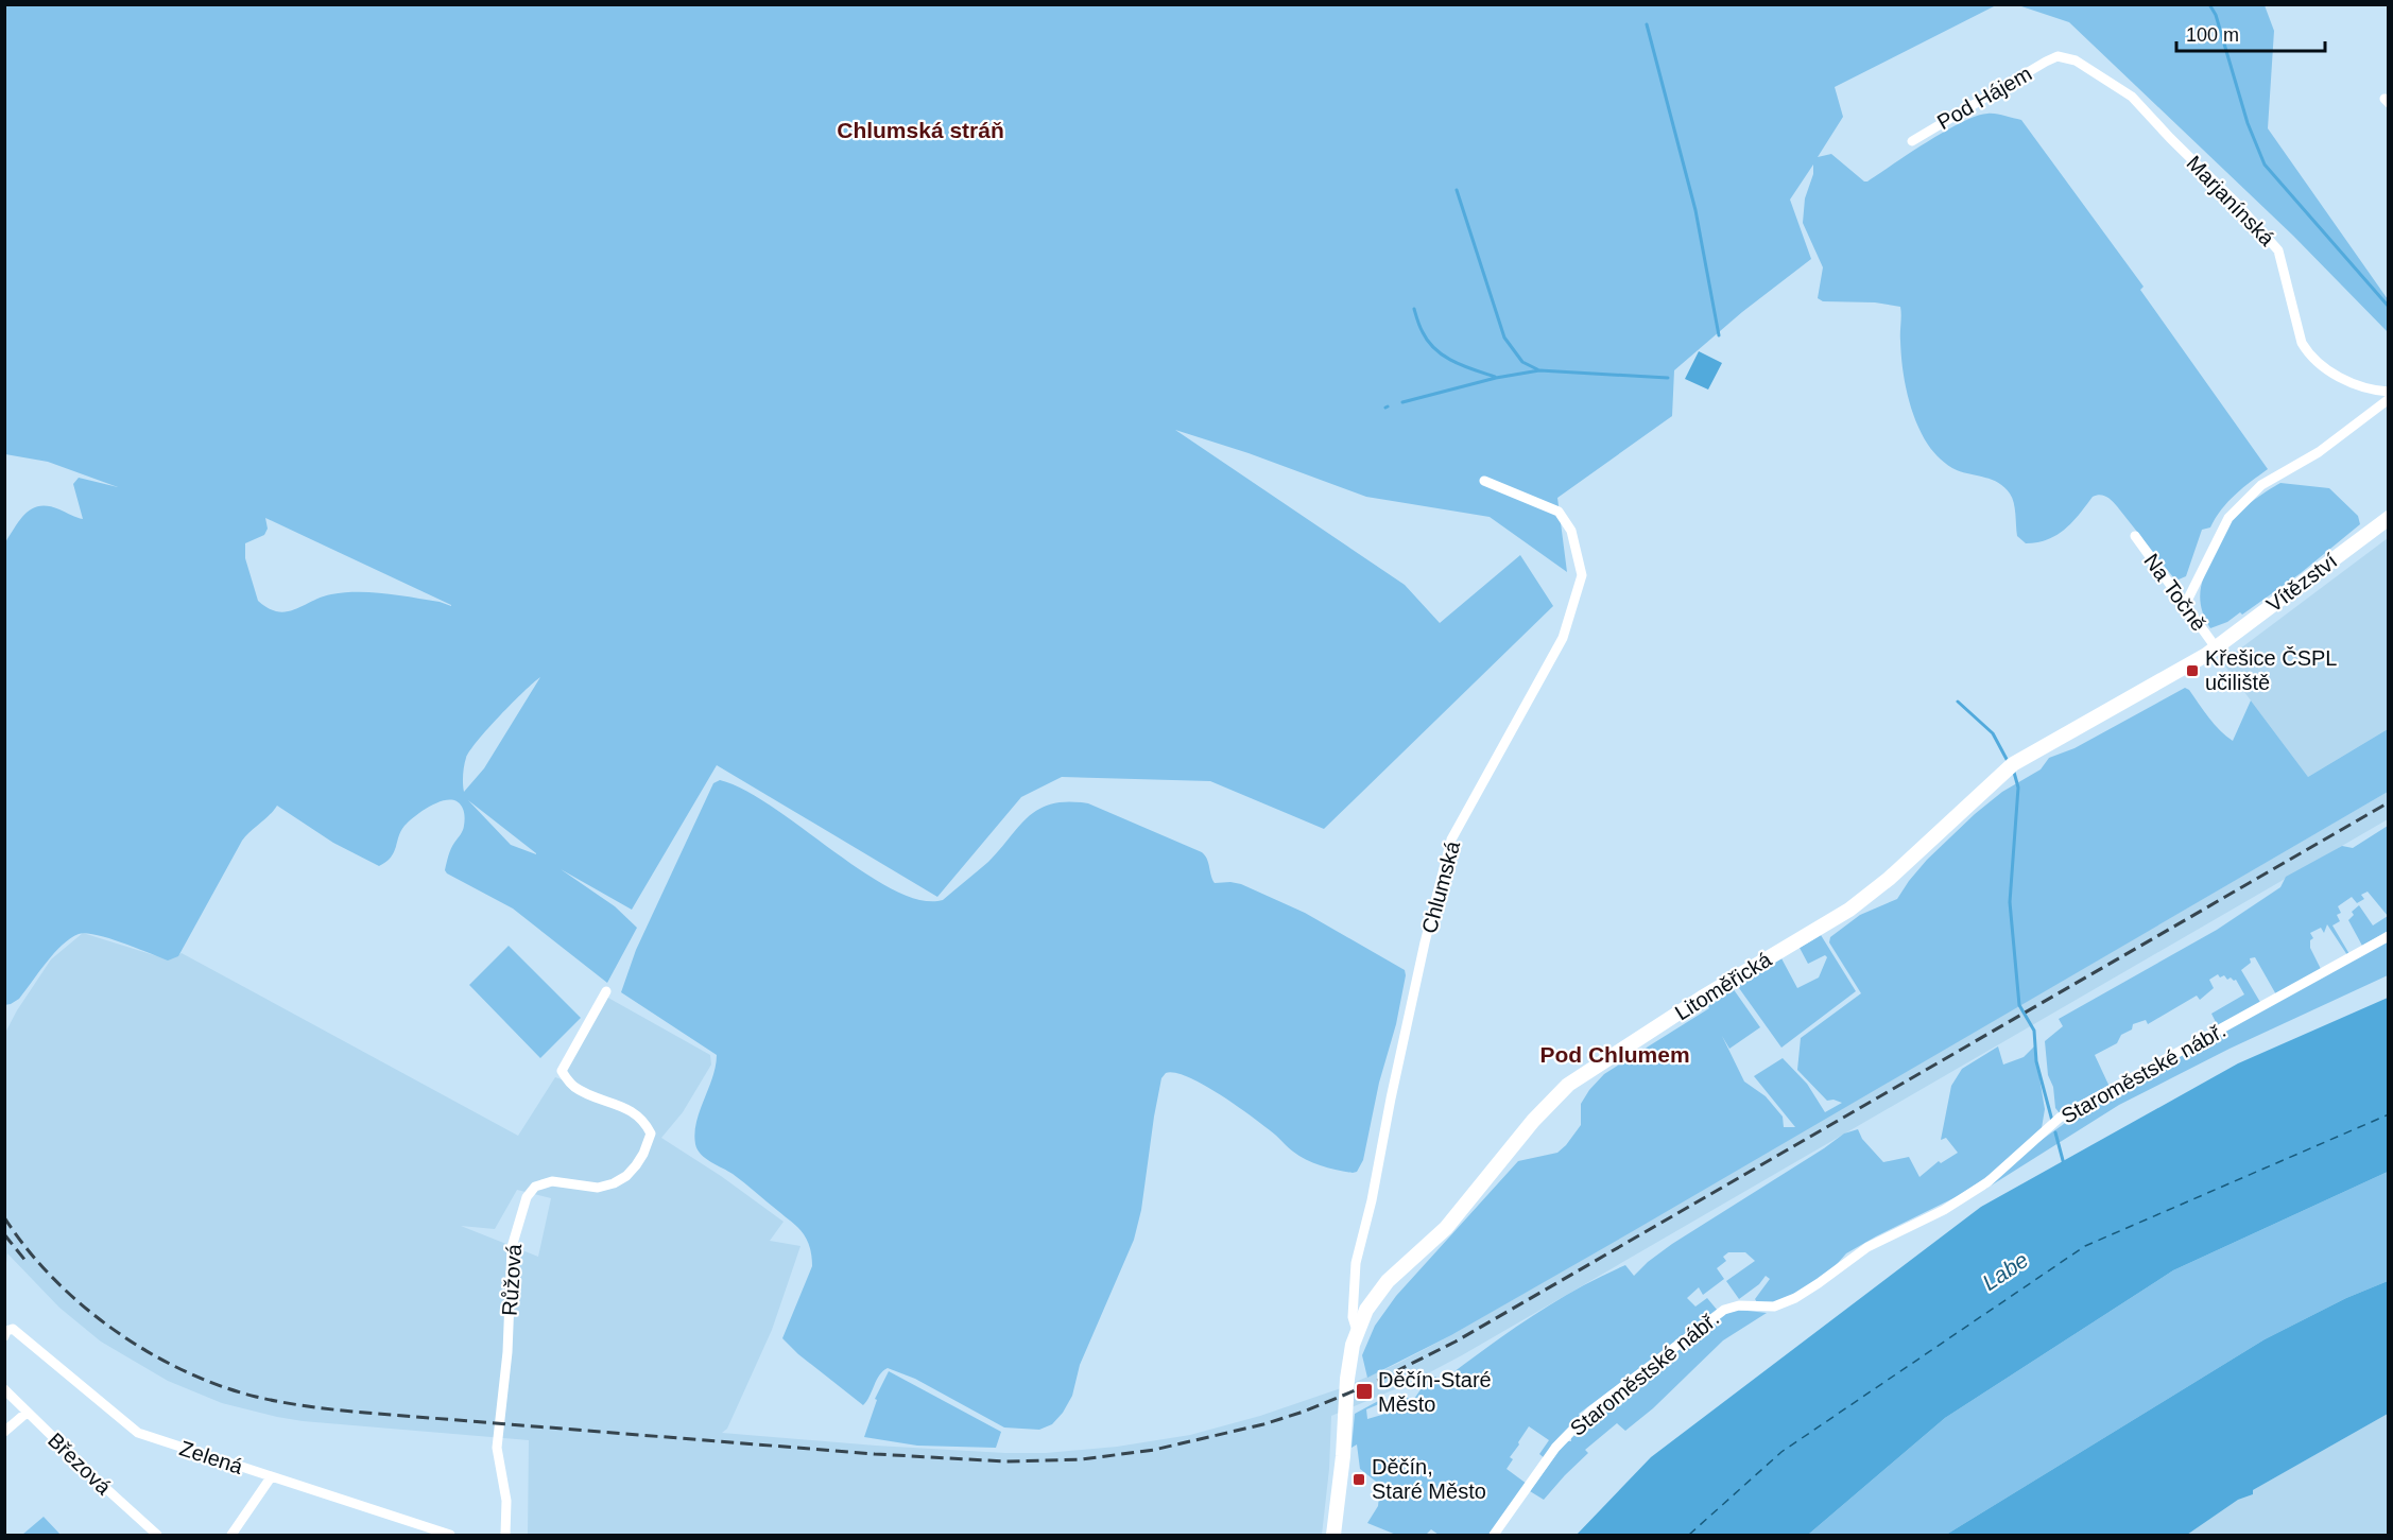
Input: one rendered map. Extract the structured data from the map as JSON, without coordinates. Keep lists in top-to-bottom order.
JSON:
{
  "streets": {
    "main road": ["Vítězství", "Litoměřická"],
    "street": [
      "Pod Hájem",
      "Marjanínská",
      "Na Točně",
      "Chlumská",
      "Staroměstské nábř.",
      "Růžová",
      "Zelená",
      "Březová"
    ]
  },
  "crossings": [
    ["Pod Hájem", "Marjanínská"],
    ["Vítězství", "Na Točně"],
    ["Vítězství", "Litoměřická"],
    ["Na Točně", "Litoměřická"],
    ["Chlumská", "Litoměřická"]
  ],
  "districts": ["Chlumská stráň", "Pod Chlumem"],
  "water": ["Labe"],
  "places": {
    "transit": ["Křešice ČSPL učiliště", "Děčín-Staré Město", "Děčín, Staré Město"]
  },
  "scale_bar": "100 m"
}
